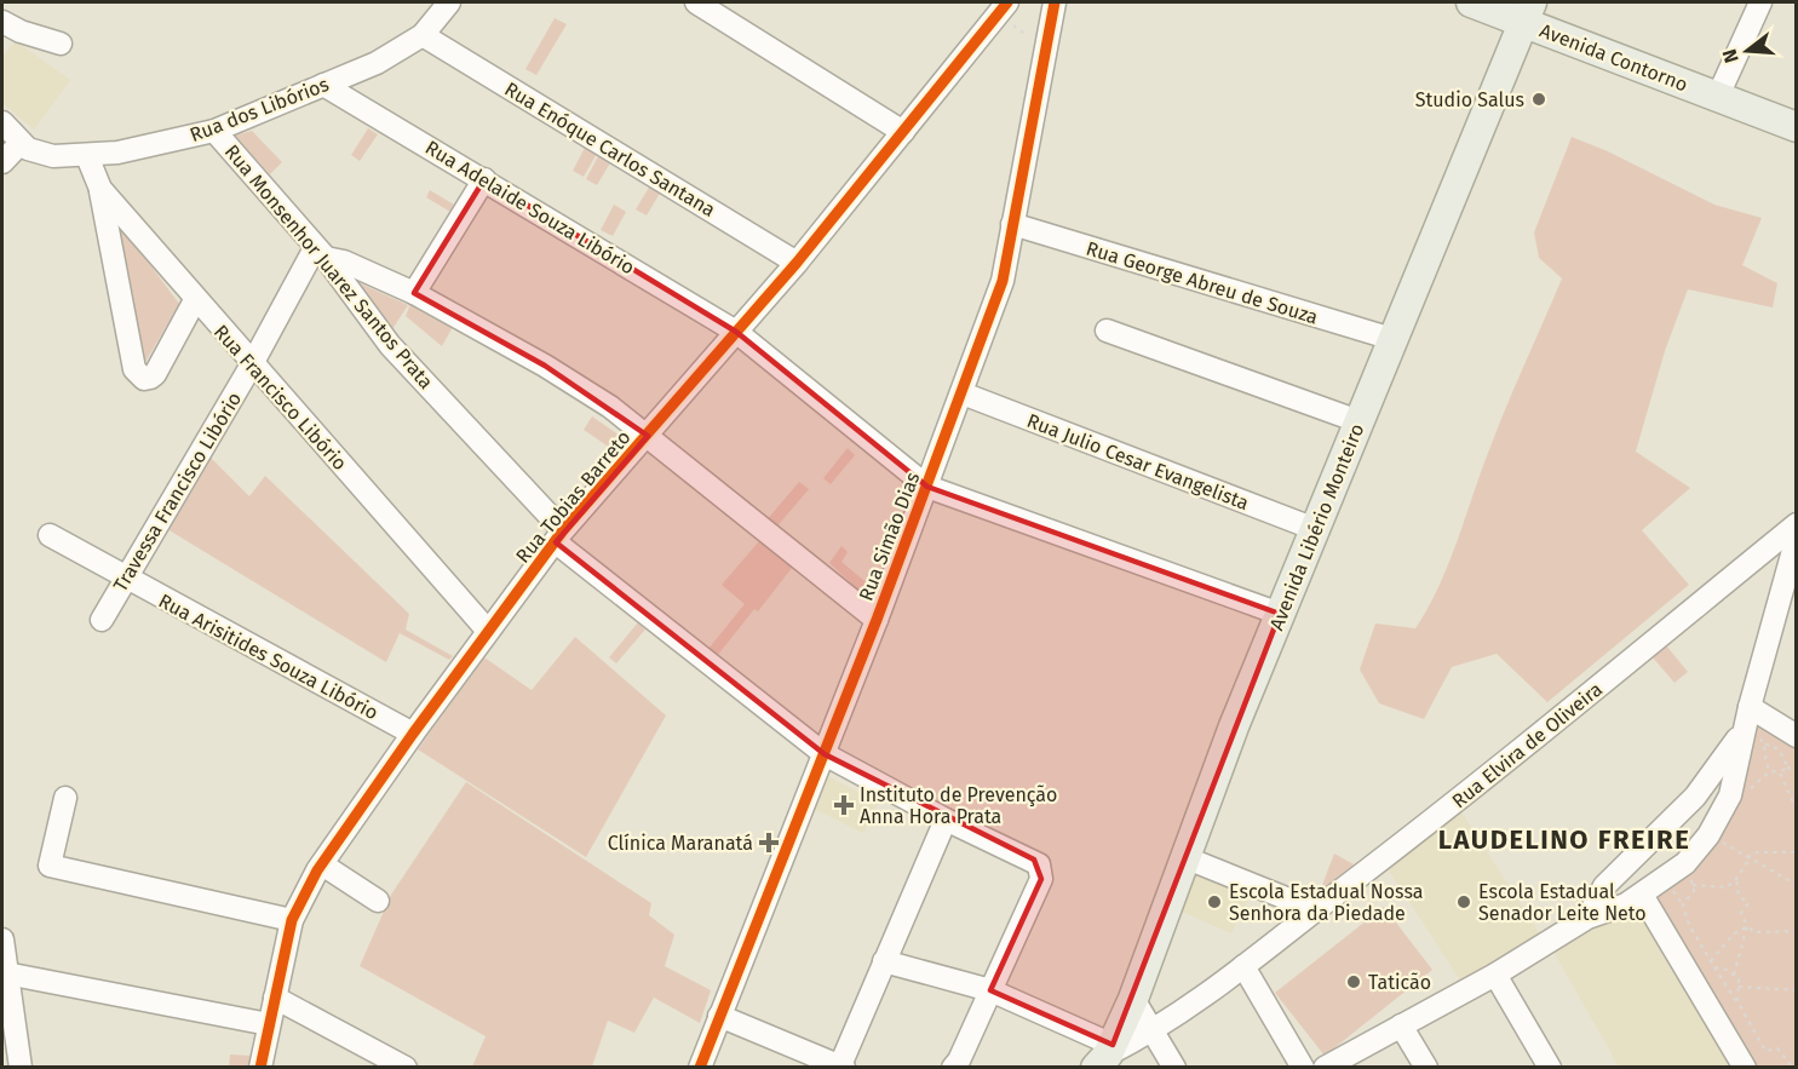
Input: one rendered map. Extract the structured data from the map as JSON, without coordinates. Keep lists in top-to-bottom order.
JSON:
{
  "streets": {
    "main road": ["Avenida Contorno", "Avenida Libério Monteiro"],
    "street": [
      "Rua dos Libórios",
      "Rua Enóque Carlos Santana",
      "Rua Adelaide Souza Libório",
      "Rua Monsenhor Juarez Santos Prata",
      "Rua George Abreu de Souza",
      "Rua Francisco Libório",
      "Rua Julio Cesar Evangelista",
      "Travessa Francisco Libório",
      "Rua Tobias Barreto",
      "Rua Simão Dias",
      "Rua Arisitides Souza Libório",
      "Rua Elvira de Oliveira"
    ]
  },
  "crossings": [
    ["Avenida Contorno", "Avenida Libério Monteiro"],
    ["Rua dos Libórios", "Rua Enóque Carlos Santana"],
    ["Rua dos Libórios", "Rua Adelaide Souza Libório"],
    ["Rua dos Libórios", "Rua Monsenhor Juarez Santos Prata"],
    ["Rua dos Libórios", "Rua Francisco Libório"],
    ["Rua Enóque Carlos Santana", "Rua Tobias Barreto"],
    ["Rua Adelaide Souza Libório", "Rua Tobias Barreto"],
    ["Rua Adelaide Souza Libório", "Avenida Libério Monteiro"],
    ["Rua Adelaide Souza Libório", "Rua Simão Dias"],
    ["Rua Monsenhor Juarez Santos Prata", "Travessa Francisco Libório"],
    ["Rua Monsenhor Juarez Santos Prata", "Rua Tobias Barreto"],
    ["Rua Monsenhor Juarez Santos Prata", "Rua Simão Dias"],
    ["Rua George Abreu de Souza", "Avenida Libério Monteiro"],
    ["Rua George Abreu de Souza", "Rua Simão Dias"],
    ["Rua Francisco Libório", "Travessa Francisco Libório"],
    ["Rua Francisco Libório", "Rua Tobias Barreto"],
    ["Rua Julio Cesar Evangelista", "Avenida Libério Monteiro"],
    ["Rua Julio Cesar Evangelista", "Rua Simão Dias"],
    ["Travessa Francisco Libório", "Rua Arisitides Souza Libório"],
    ["Rua Tobias Barreto", "Rua Arisitides Souza Libório"],
    ["Avenida Libério Monteiro", "Rua Elvira de Oliveira"]
  ],
  "districts": ["LAUDELINO FREIRE"],
  "places": {
    "other": [
      "Studio Salus",
      "Escola Estadual Nossa Senhora da Piedade",
      "Escola Estadual Senador Leite Neto",
      "Taticão"
    ],
    "health": ["Instituto de Prevenção Anna Hora Prata", "Clínica Maranatá"]
  },
  "north": "left"
}
